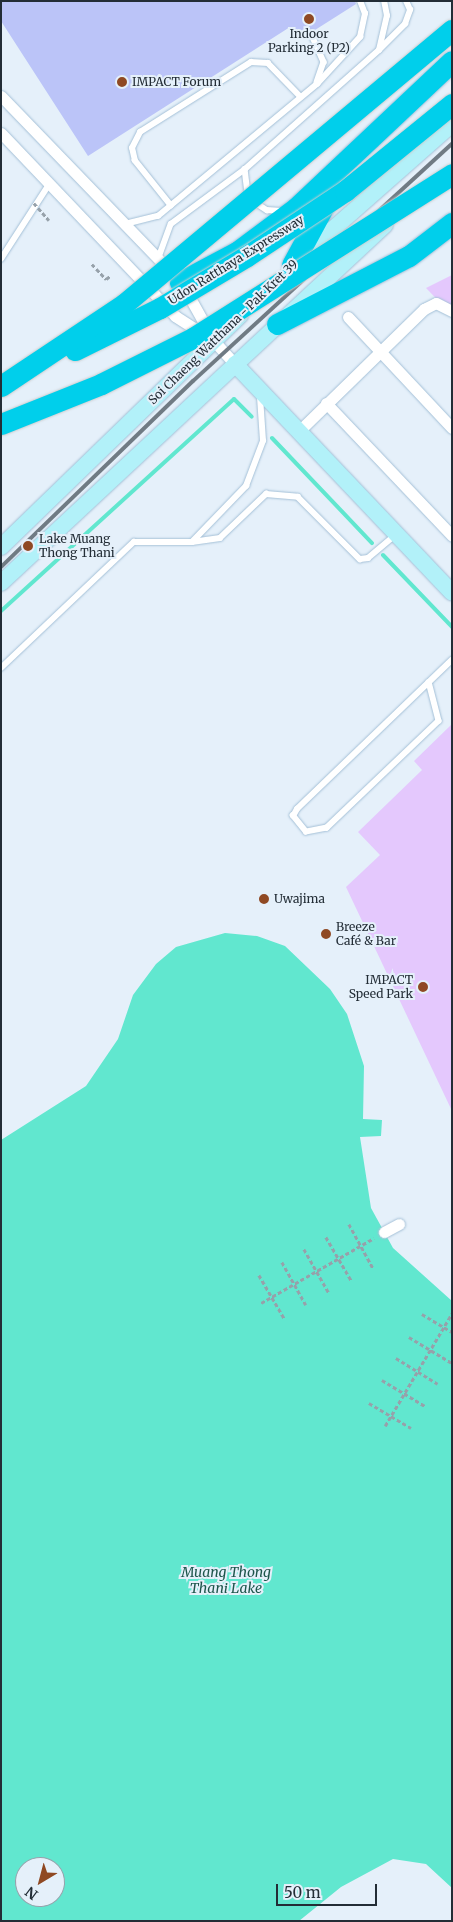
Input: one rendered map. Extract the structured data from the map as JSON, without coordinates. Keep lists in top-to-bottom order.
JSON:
{
  "streets": {
    "highway": ["Udon Ratthaya Expressway"],
    "main road": ["Soi Chaeng Watthana - Pak Kret 39"]
  },
  "water": ["Muang Thong Thani Lake"],
  "places": [
    "Indoor Parking 2 (P2)",
    "IMPACT Forum",
    "Lake Muang Thong Thani",
    "Uwajima",
    "Breeze Café & Bar",
    "IMPACT Speed Park"
  ],
  "scale_bar": "50 m",
  "north": "bottom left"
}
